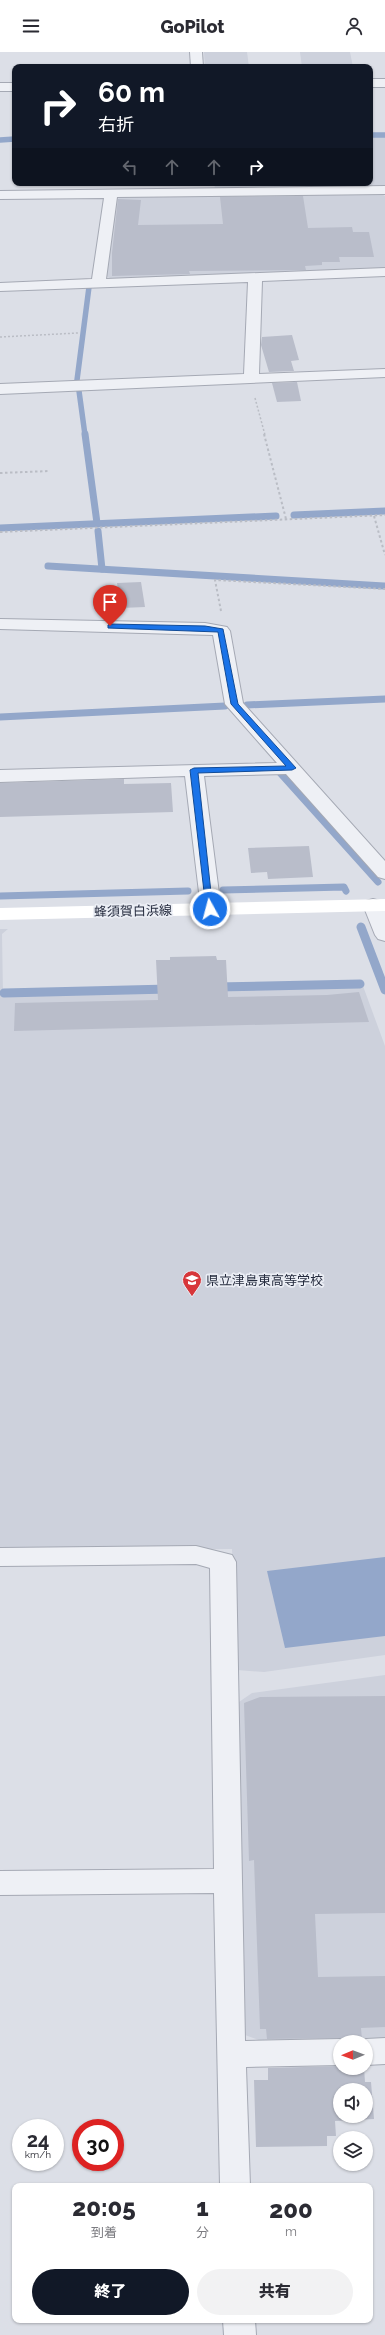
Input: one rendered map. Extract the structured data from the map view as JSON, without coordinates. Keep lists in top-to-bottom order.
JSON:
{
  "streets": {
    "main road": ["蜂須賀白浜線"]
  },
  "places": {
    "school or university": ["県立津島東高等学校"]
  },
  "north": "left",
  "page": {
    "header": "GoPilot",
    "turn": ["60 m", "右折"],
    "speed": "24 km/h",
    "limit": "30",
    "eta": [
      "20:05",
      "到着",
      "1",
      "分",
      "200",
      "m"
    ],
    "buttons": ["終了", "共有"]
  }
}
